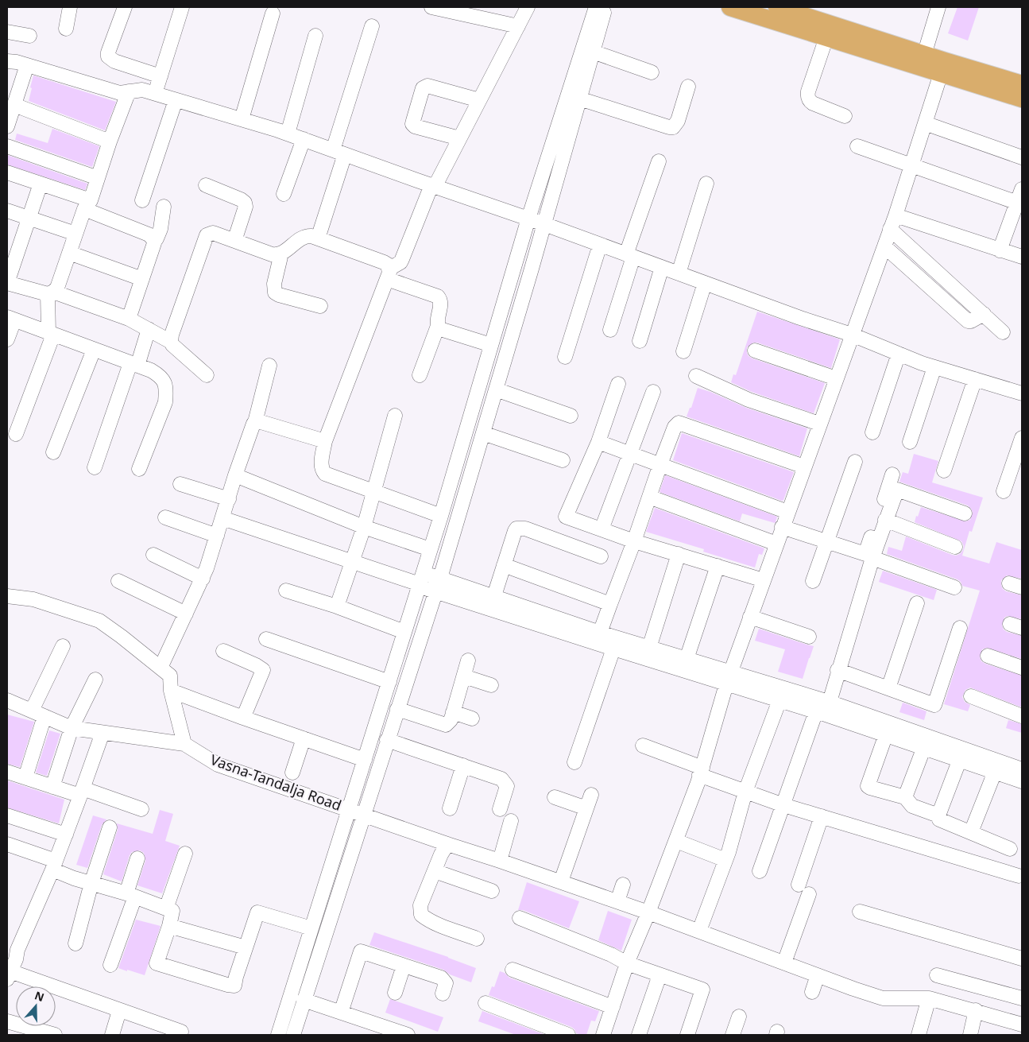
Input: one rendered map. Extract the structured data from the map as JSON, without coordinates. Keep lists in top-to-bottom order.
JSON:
{
  "streets": {
    "street": ["Vasna-Tandalja Road"]
  },
  "north": "top"
}
